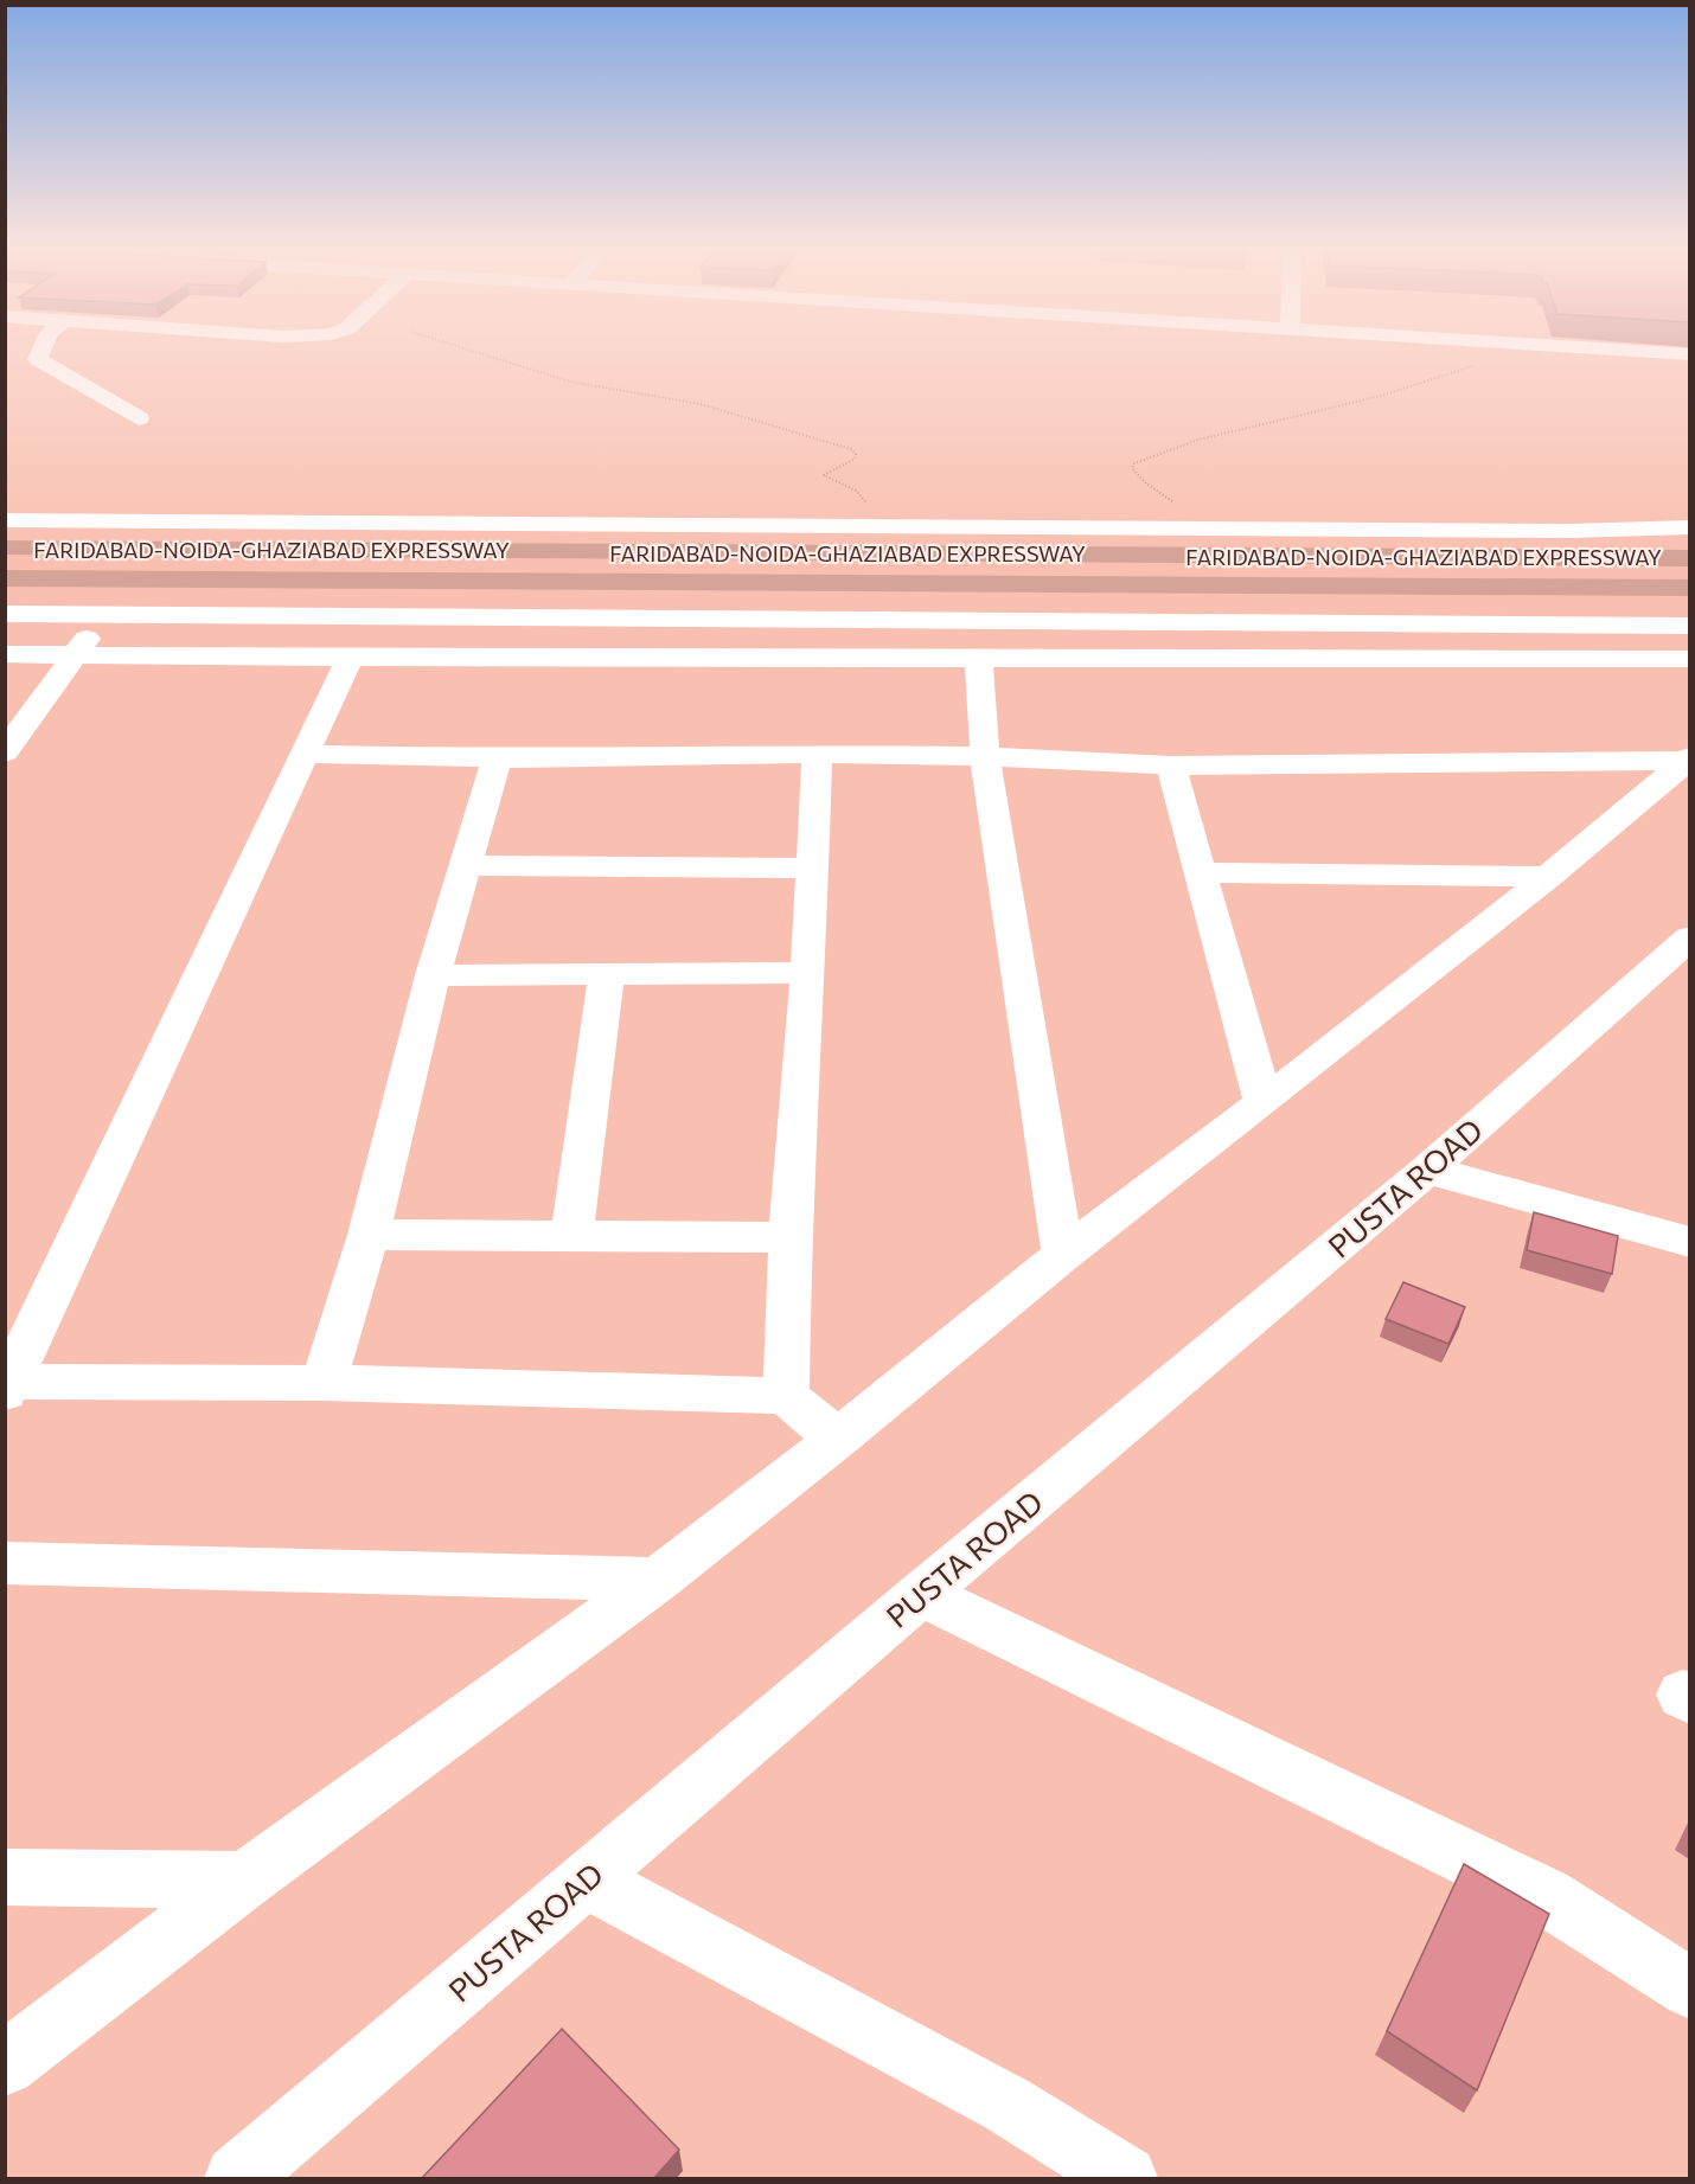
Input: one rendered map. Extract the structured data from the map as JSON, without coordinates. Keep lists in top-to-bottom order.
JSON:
{
  "streets": {
    "main road": ["FARIDABAD-NOIDA-GHAZIABAD EXPRESSWAY"],
    "street": ["PUSTA ROAD"]
  }
}
